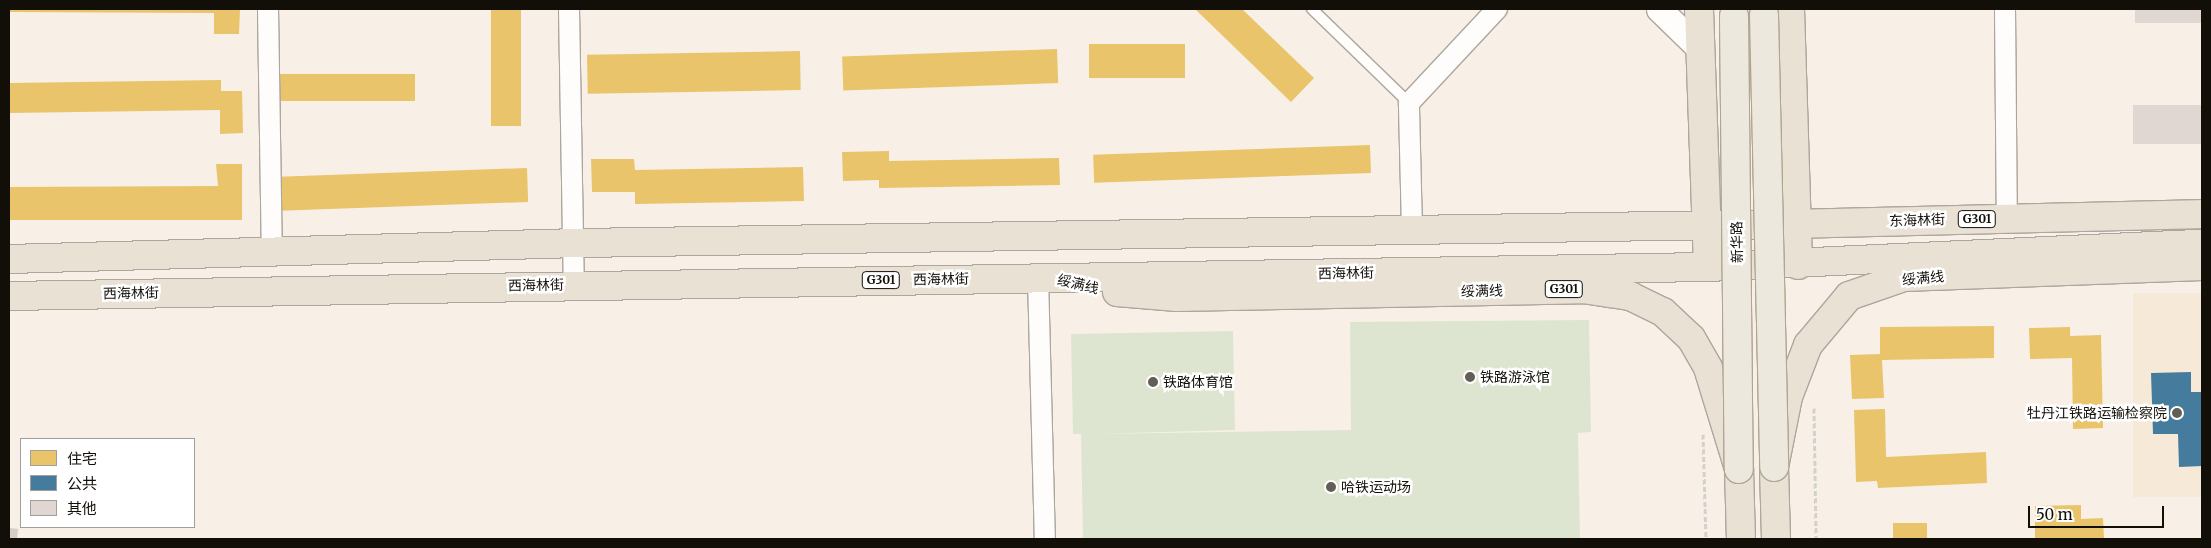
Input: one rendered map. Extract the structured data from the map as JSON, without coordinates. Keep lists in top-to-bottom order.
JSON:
{
  "streets": {
    "highway": [
      "G301",
      "东海林街",
      "西海林街",
      "绥满线"
    ],
    "main road": ["新华路"]
  },
  "crossings": [
    ["G301", "东海林街"],
    ["G301", "西海林街"],
    ["新华路", "绥满线"],
    ["西海林街", "绥满线"]
  ],
  "places": [
    "铁路游泳馆",
    "铁路体育馆",
    "牡丹江铁路运输检察院",
    "哈铁运动场"
  ],
  "legend": ["住宅", "公共", "其他"],
  "scale_bar": "50 m"
}
